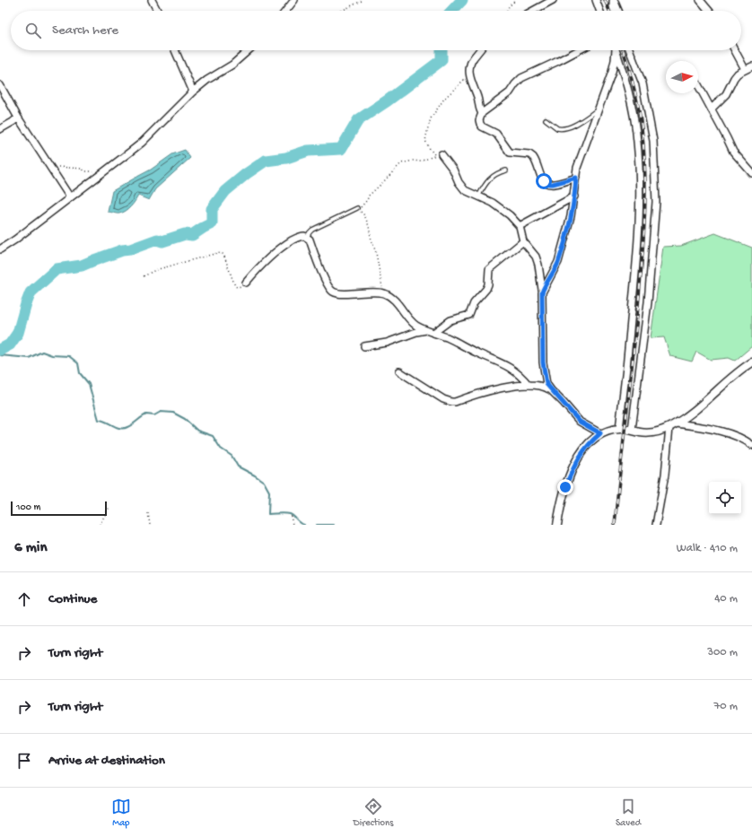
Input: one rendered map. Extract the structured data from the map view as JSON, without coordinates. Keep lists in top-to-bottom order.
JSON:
{
  "scale_bar": "100 m",
  "north": "right",
  "page": {
    "search": "Search here",
    "scale": "100 m",
    "heading": ["6 min", "Walk · 410 m"],
    "list": [
      ["Continue", "40 m"],
      ["Turn right", "300 m"],
      ["Turn right", "70 m"],
      "Arrive at destination"
    ],
    "nav": ["Map", "Directions", "Saved"]
  }
}
